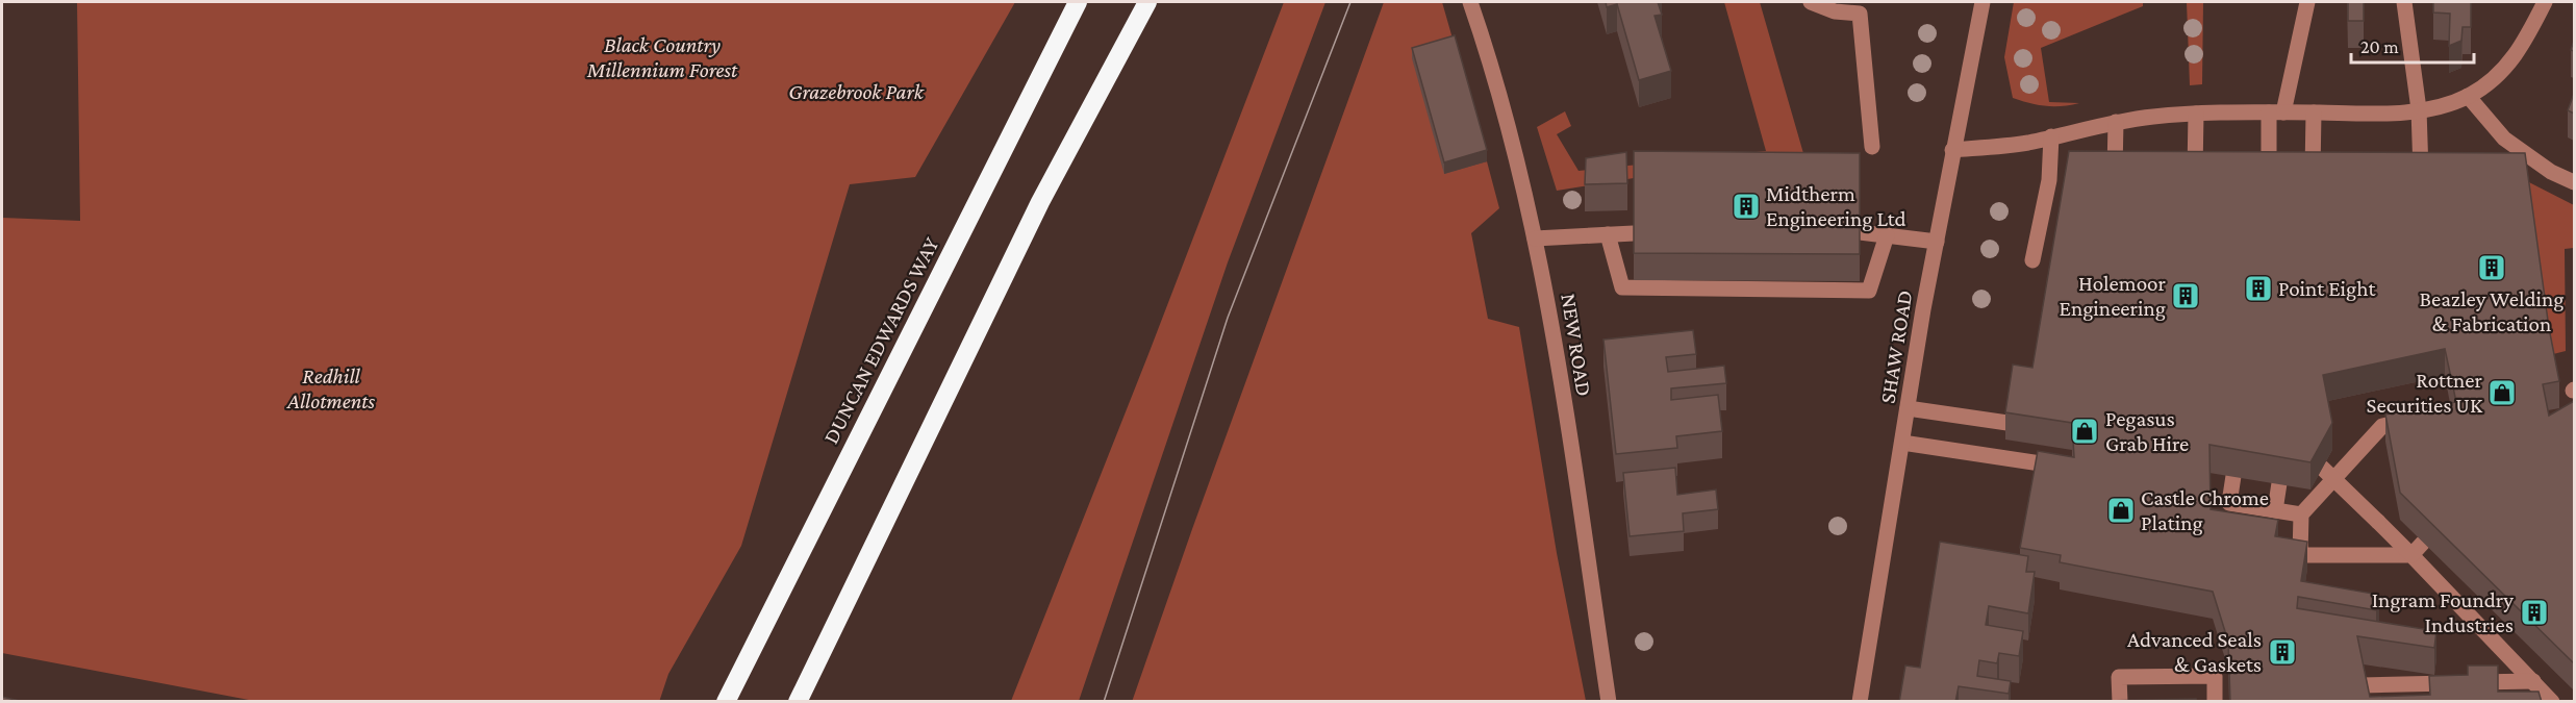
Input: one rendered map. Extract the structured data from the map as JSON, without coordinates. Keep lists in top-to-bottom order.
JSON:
{
  "streets": {
    "highway": ["DUNCAN EDWARDS WAY"],
    "street": ["NEW ROAD", "SHAW ROAD"]
  },
  "parks": ["Black Country Millennium Forest", "Grazebrook Park", "Redhill Allotments"],
  "places": {
    "building": [
      "Midtherm Engineering Ltd",
      "Beazley Welding & Fabrication",
      "Point Eight",
      "Holemoor Engineering",
      "Ingram Foundry Industries",
      "Advanced Seals & Gaskets"
    ],
    "shop": ["Rottner Securities UK", "Pegasus Grab Hire", "Castle Chrome Plating"]
  },
  "scale_bar": "20 m"
}
